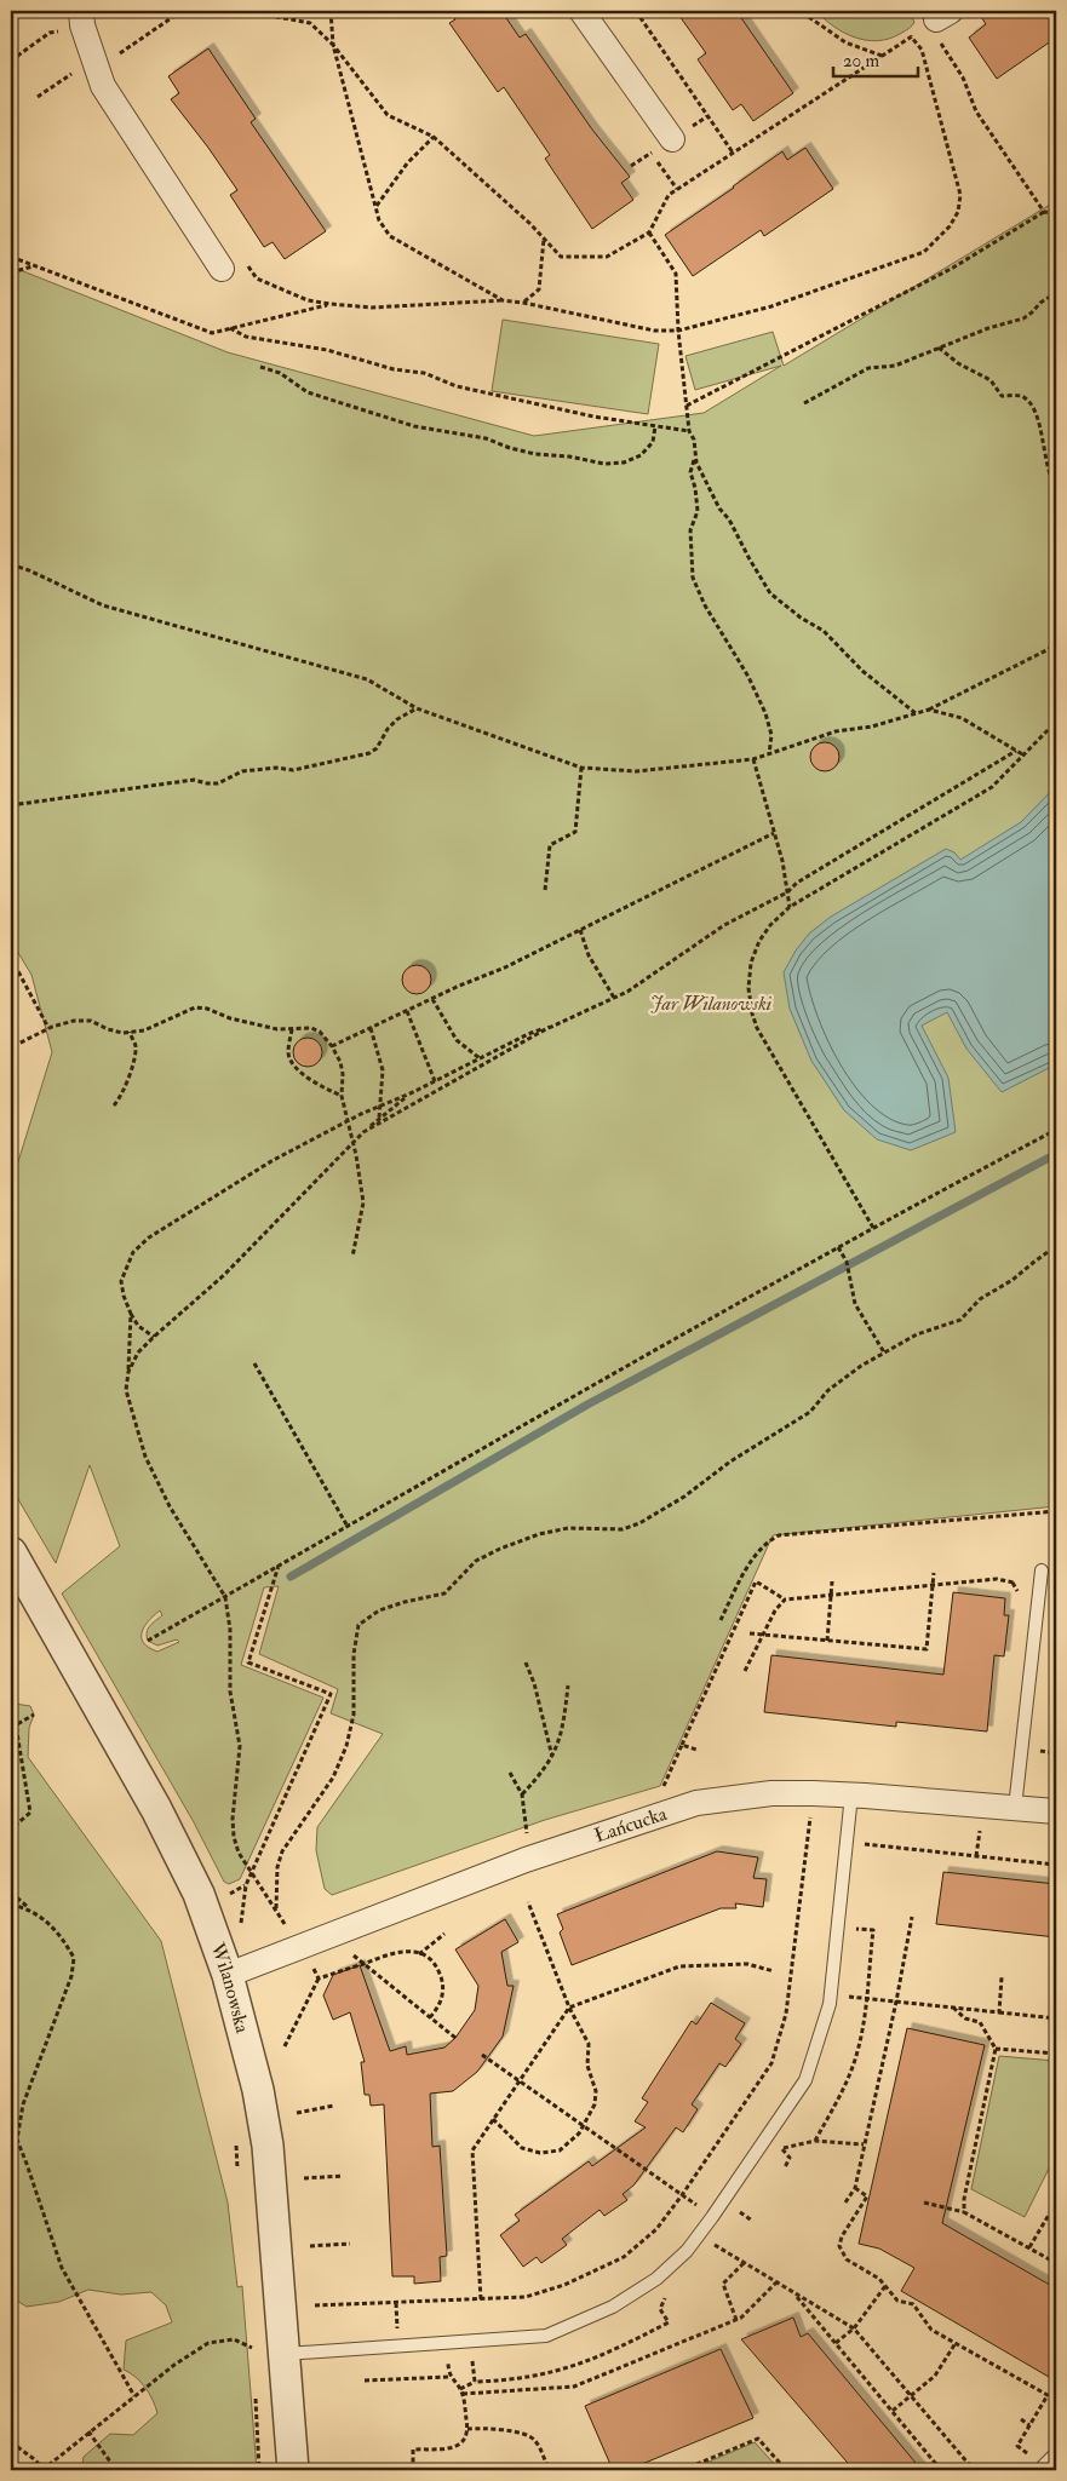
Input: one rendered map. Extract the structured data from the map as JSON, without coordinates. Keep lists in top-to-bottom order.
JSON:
{
  "streets": {
    "street": ["Łańcucka", "Wilanowska"]
  },
  "crossings": [
    ["Łańcucka", "Wilanowska"]
  ],
  "parks": ["Jar Wilanowski"],
  "scale_bar": "20 m"
}
